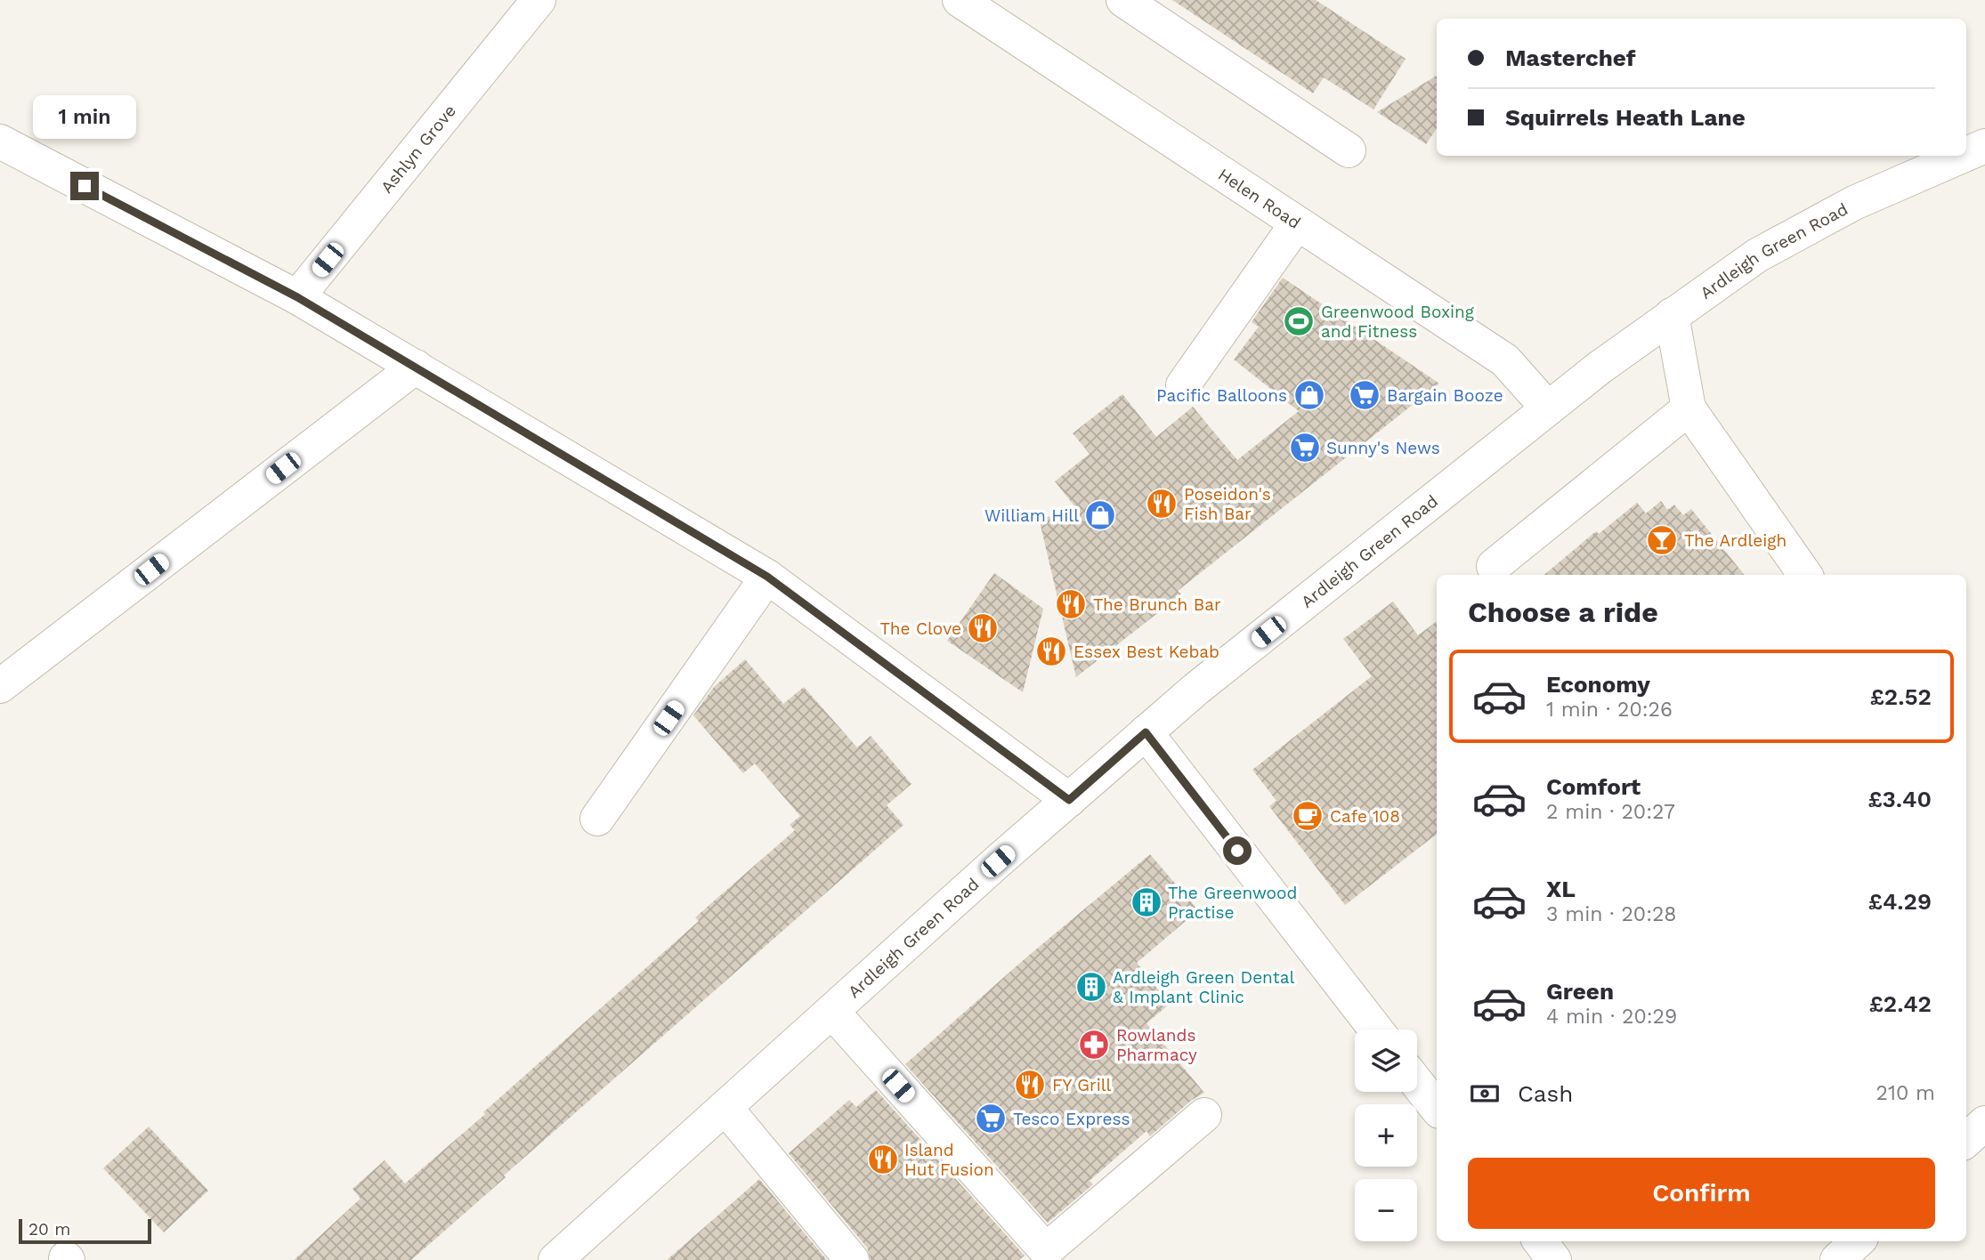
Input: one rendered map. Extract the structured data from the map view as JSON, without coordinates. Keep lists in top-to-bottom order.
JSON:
{
  "streets": {
    "street": ["Ashlyn Grove", "Helen Road", "Ardleigh Green Road"]
  },
  "crossings": [
    ["Helen Road", "Ardleigh Green Road"]
  ],
  "places": {
    "sports": ["Greenwood Boxing and Fitness"],
    "shop": ["Pacific Balloons", "William Hill"],
    "supermarket": ["Bargain Booze", "Sunny's News", "Tesco Express"],
    "restaurant": [
      "Poseidon's Fish Bar",
      "The Brunch Bar",
      "The Clove",
      "Essex Best Kebab",
      "FY Grill",
      "Island Hut Fusion"
    ],
    "bar": ["The Ardleigh"],
    "cafe": ["Cafe 108"],
    "building": ["The Greenwood Practise", "Ardleigh Green Dental & Implant Clinic"],
    "pharmacy": ["Rowlands Pharmacy"]
  },
  "scale_bar": "20 m",
  "page": {
    "banner": ["Masterchef", "Squirrels Heath Lane"],
    "bubble": "1 min",
    "heading": "Choose a ride",
    "list": [
      {
        "name": "Economy",
        "note": "1 min · 20:26",
        "value": "£2.52"
      },
      {
        "name": "Comfort",
        "note": "2 min · 20:27",
        "value": "£3.40"
      },
      {
        "name": "XL",
        "note": "3 min · 20:28",
        "value": "£4.29"
      },
      {
        "name": "Green",
        "note": "4 min · 20:29",
        "value": "£2.42"
      }
    ],
    "map_buttons": ["+", "−"],
    "pay": ["Cash", "210 m"],
    "buttons": "Confirm",
    "scale": "20 m"
  }
}
